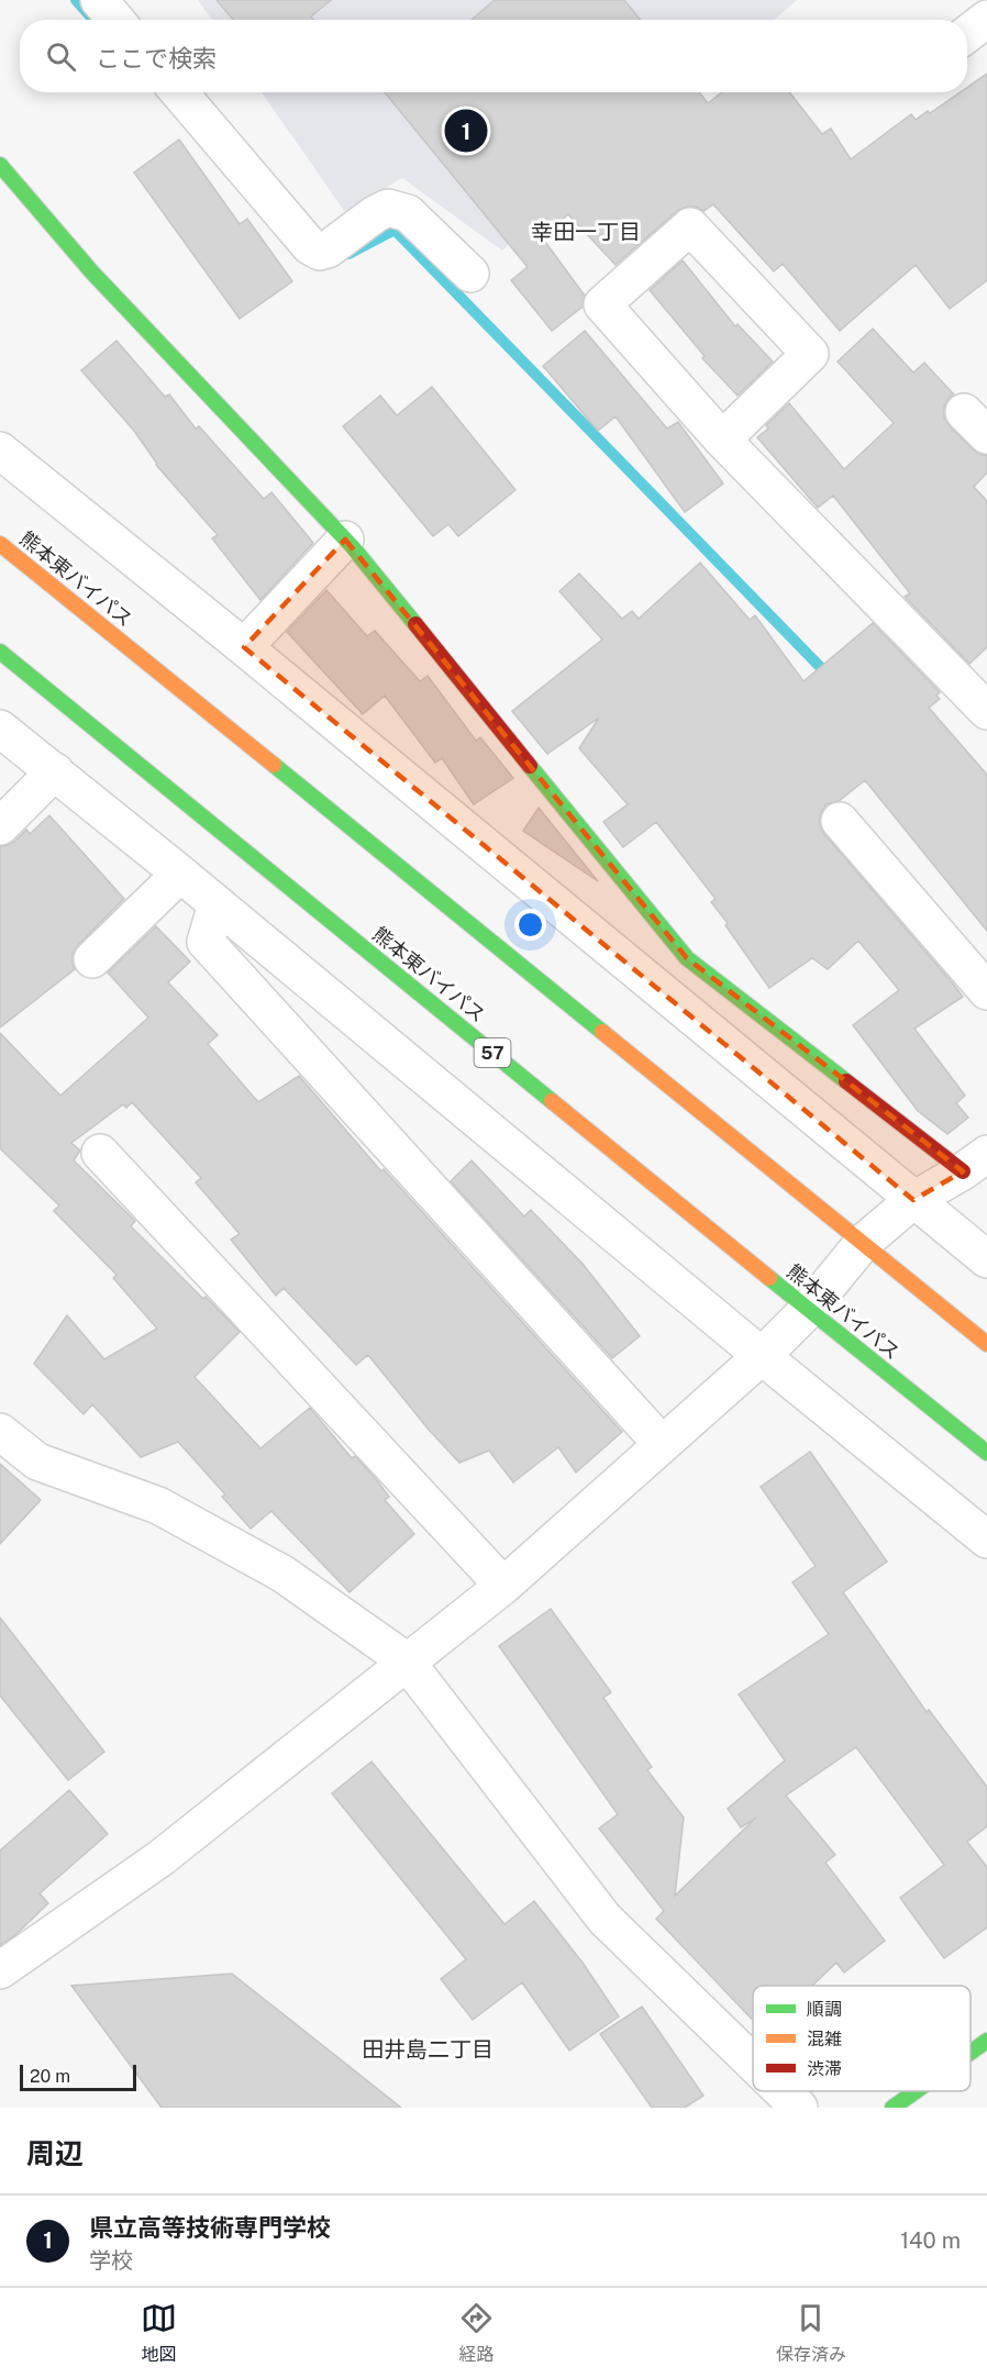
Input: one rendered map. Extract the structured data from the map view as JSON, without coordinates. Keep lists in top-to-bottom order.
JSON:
{
  "streets": {
    "main road": ["熊本東バイパス", "57"]
  },
  "districts": ["幸田一丁目", "田井島二丁目"],
  "legend": ["順調", "混雑", "渋滞"],
  "scale_bar": "20 m",
  "page": {
    "search": "ここで検索",
    "pins": "1",
    "scale": "20 m",
    "heading": "周辺",
    "list": [
      {
        "mark": "1",
        "name": "県立高等技術専門学校",
        "note": "学校",
        "value": "140 m"
      }
    ],
    "nav": ["地図", "経路", "保存済み"]
  }
}
